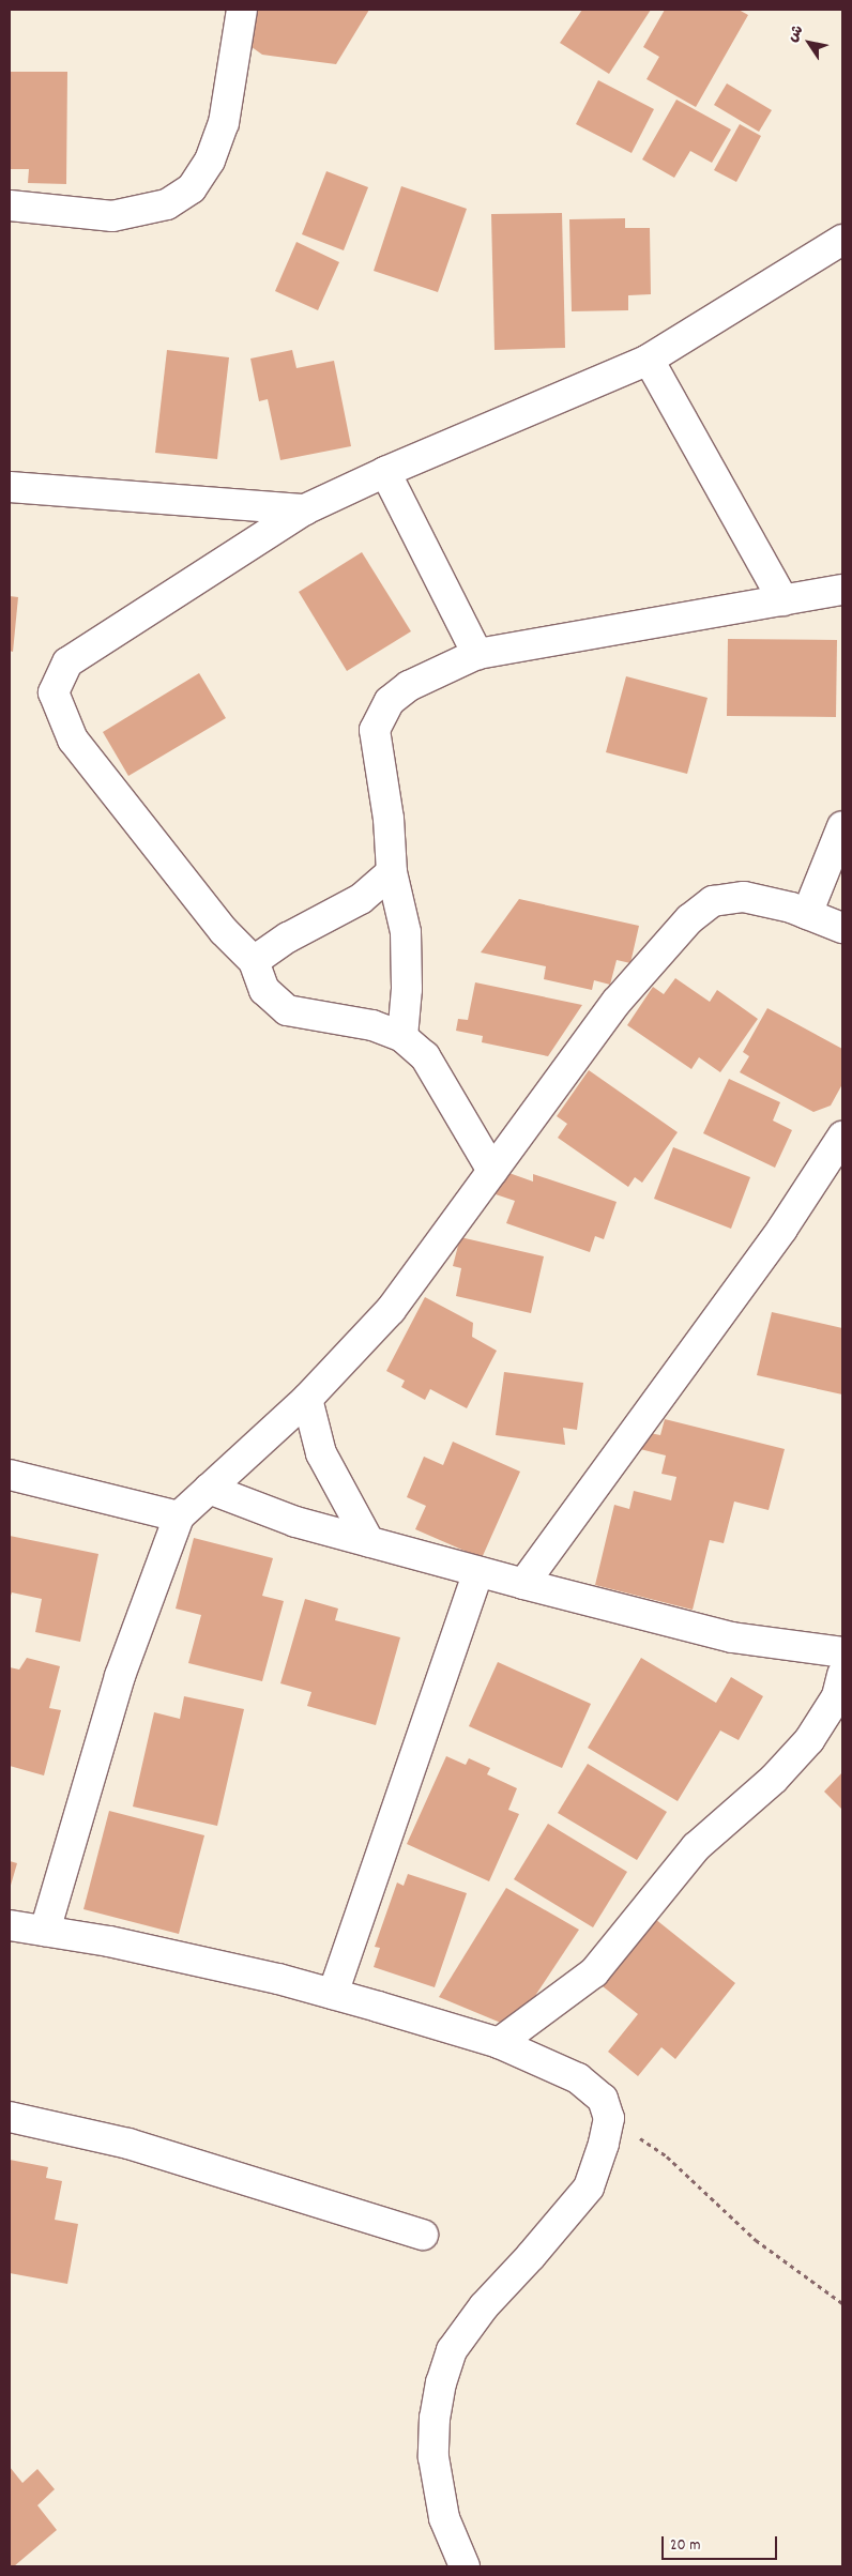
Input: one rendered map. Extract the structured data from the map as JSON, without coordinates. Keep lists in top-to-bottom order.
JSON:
{
  "scale_bar": "20 m",
  "north": "top left"
}
